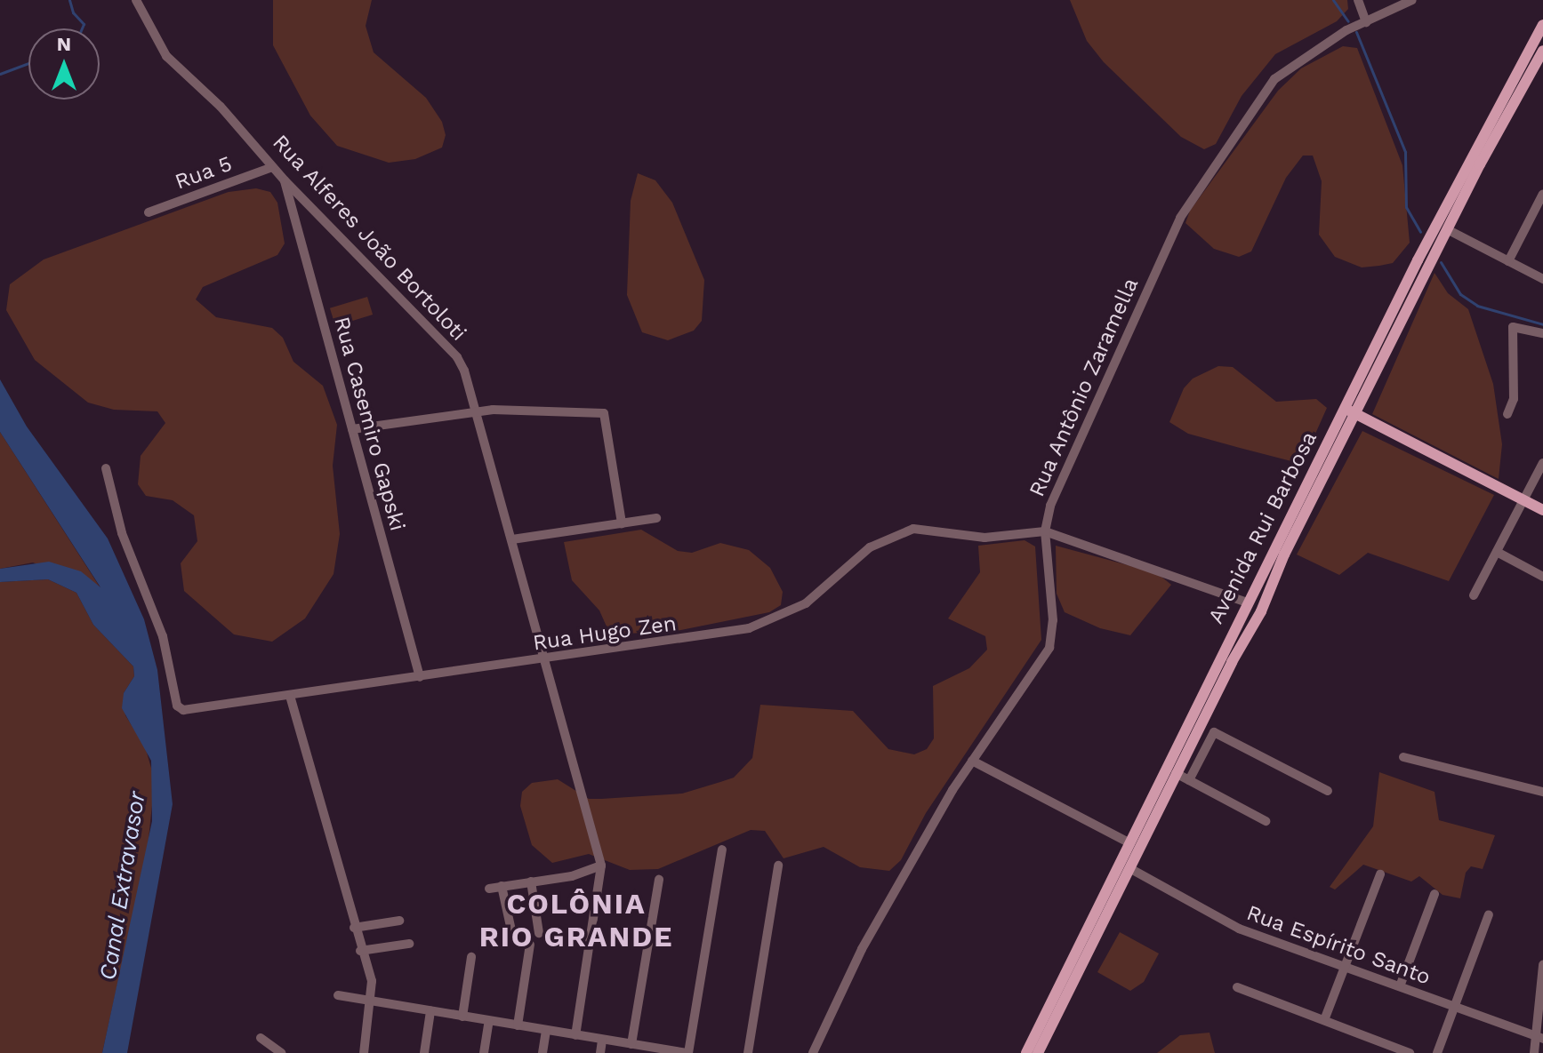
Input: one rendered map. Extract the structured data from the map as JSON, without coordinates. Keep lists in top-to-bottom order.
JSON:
{
  "streets": {
    "main road": ["Avenida Rui Barbosa"],
    "street": [
      "Rua 5",
      "Rua Alferes João Bortoloti",
      "Rua Antônio Zaramella",
      "Rua Casemiro Gapski",
      "Rua Hugo Zen",
      "Rua Espírito Santo"
    ]
  },
  "crossings": [
    ["Rua 5", "Rua Alferes João Bortoloti"],
    ["Rua Alferes João Bortoloti", "Rua Casemiro Gapski"],
    ["Rua Alferes João Bortoloti", "Rua Hugo Zen"],
    ["Rua Antônio Zaramella", "Rua Hugo Zen"],
    ["Rua Casemiro Gapski", "Rua Hugo Zen"],
    ["Avenida Rui Barbosa", "Rua Hugo Zen"],
    ["Avenida Rui Barbosa", "Rua Espírito Santo"]
  ],
  "districts": ["COLÔNIA RIO GRANDE"],
  "water": ["Canal Extravasor"],
  "north": "top"
}
